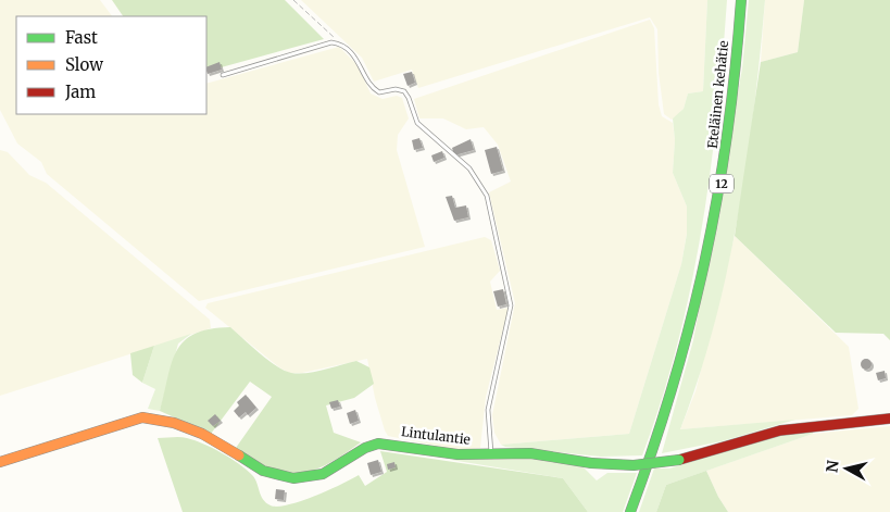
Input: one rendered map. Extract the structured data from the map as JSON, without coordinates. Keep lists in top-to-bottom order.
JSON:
{
  "streets": {
    "main road": ["Eteläinen kehätie", "12", "Lintulantie"]
  },
  "legend": ["Fast", "Slow", "Jam"],
  "north": "left"
}
